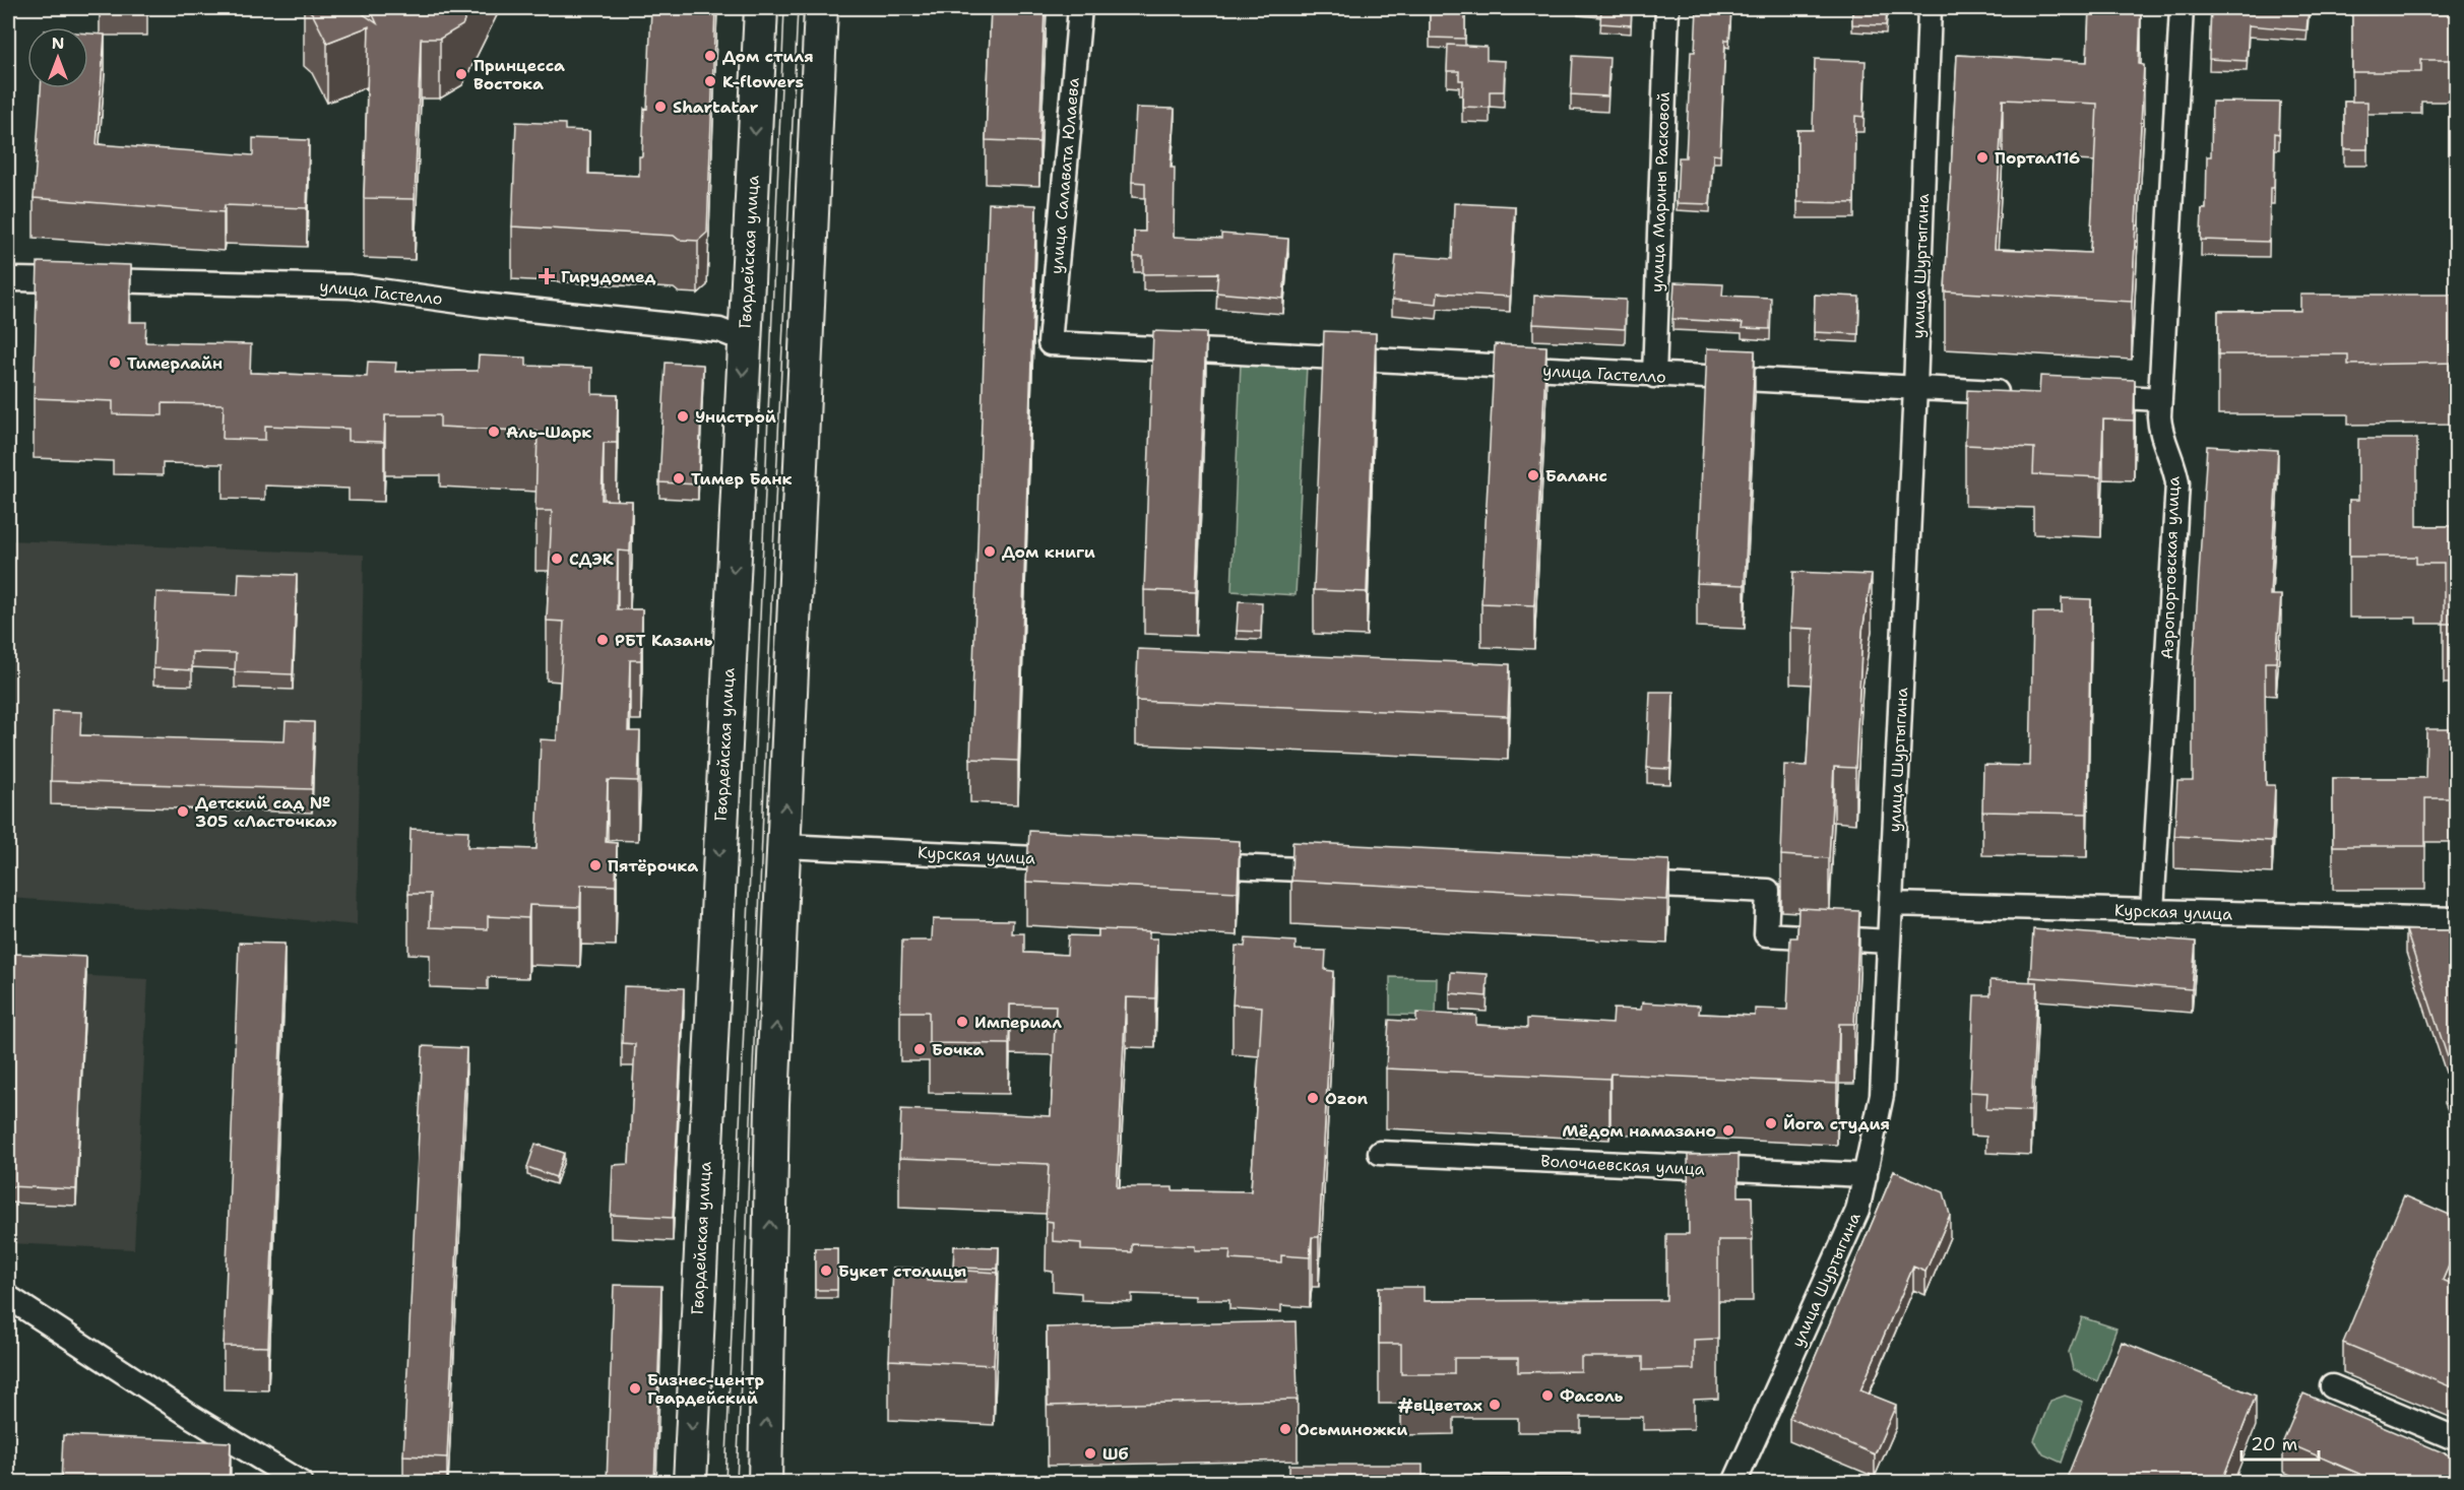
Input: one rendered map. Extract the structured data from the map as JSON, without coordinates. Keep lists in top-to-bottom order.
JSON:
{
  "streets": {
    "main road": ["Гвардейская улица"],
    "street": [
      "улица Салавата Юлаева",
      "улица Марины Расковой",
      "улица Шуртыгина",
      "улица Гастелло",
      "Аэропортовская улица",
      "Курская улица",
      "Волочаевская улица"
    ]
  },
  "crossings": [
    ["улица Салавата Юлаева", "улица Гастелло"],
    ["улица Марины Расковой", "улица Гастелло"],
    ["Гвардейская улица", "улица Гастелло"],
    ["улица Шуртыгина", "улица Гастелло"],
    ["улица Шуртыгина", "Курская улица"],
    ["улица Шуртыгина", "Волочаевская улица"],
    ["Аэропортовская улица", "Курская улица"]
  ],
  "places": {
    "other": [
      "Дом стиля",
      "Принцесса Востока",
      "K-flowers",
      "Shartatar",
      "Портал116",
      "Тимерлайн",
      "Унистрой",
      "Аль-Шарк",
      "Баланс",
      "Тимер Банк",
      "Дом книги",
      "СДЭК",
      "РБТ Казань",
      "Детский сад № 305 «Ласточка»",
      "Пятёрочка",
      "Империал",
      "Бочка",
      "Ozon",
      "Йога студия",
      "Мёдом намазано",
      "Букет столицы",
      "Бизнес-центр Гвардейский",
      "Фасоль",
      "#вЦветах",
      "Осьминожки",
      "Шб"
    ],
    "health": ["Гирудомед"]
  },
  "scale_bar": "20 m",
  "north": "top"
}
